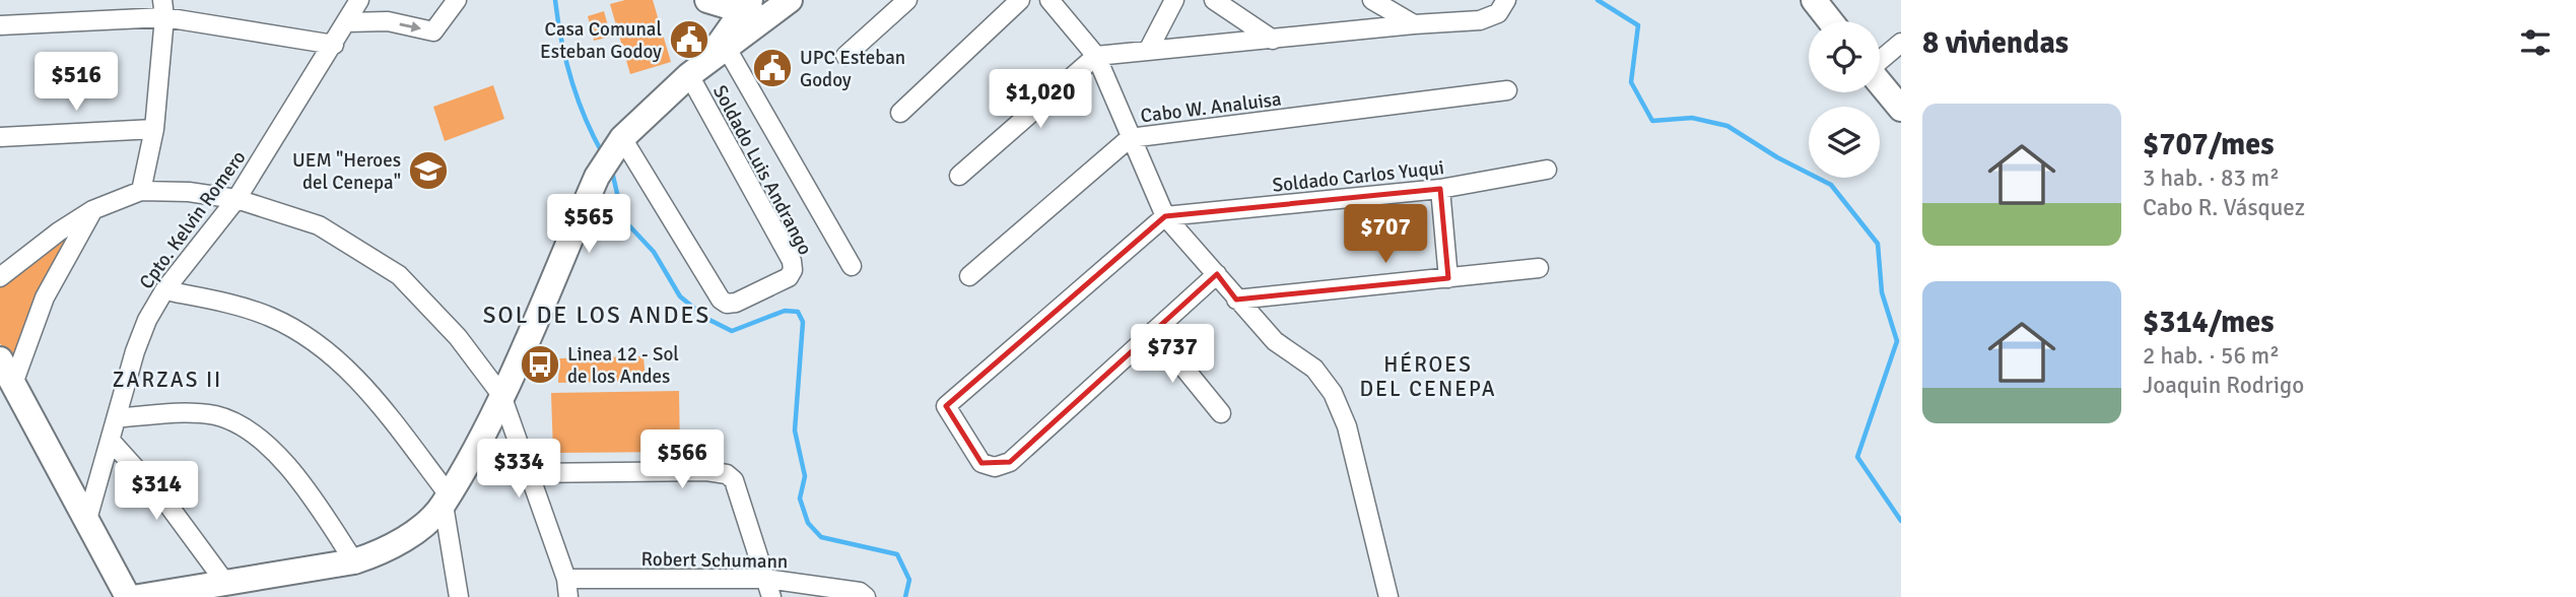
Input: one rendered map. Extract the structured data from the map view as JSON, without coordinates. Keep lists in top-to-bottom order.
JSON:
{
  "streets": {
    "street": [
      "Cabo W. Analuisa",
      "Soldado Luis Andrango",
      "Soldado Carlos Yuqui",
      "Cpto. Kelvin Romero",
      "Robert Schumann"
    ]
  },
  "districts": ["SOL DE LOS ANDES", "HÉROES DEL CENEPA", "ZARZAS II"],
  "places": {
    "public building": ["Casa Comunal Esteban Godoy", "UPC Esteban Godoy"],
    "school or university": ["UEM \"Heroes del Cenepa\""],
    "bus stop": ["Linea 12 - Sol de los Andes"]
  },
  "page": {
    "heading": "8 viviendas",
    "price": [
      "$516",
      "$1,020",
      "$565",
      "$707",
      "$737",
      "$566",
      "$334",
      "$314"
    ],
    "list": [
      {
        "name": "$707/mes",
        "note": "3 hab. · 83 m² · Cabo R. Vásquez"
      },
      {
        "name": "$314/mes",
        "note": "2 hab. · 56 m² · Joaquin Rodrigo"
      }
    ]
  }
}
